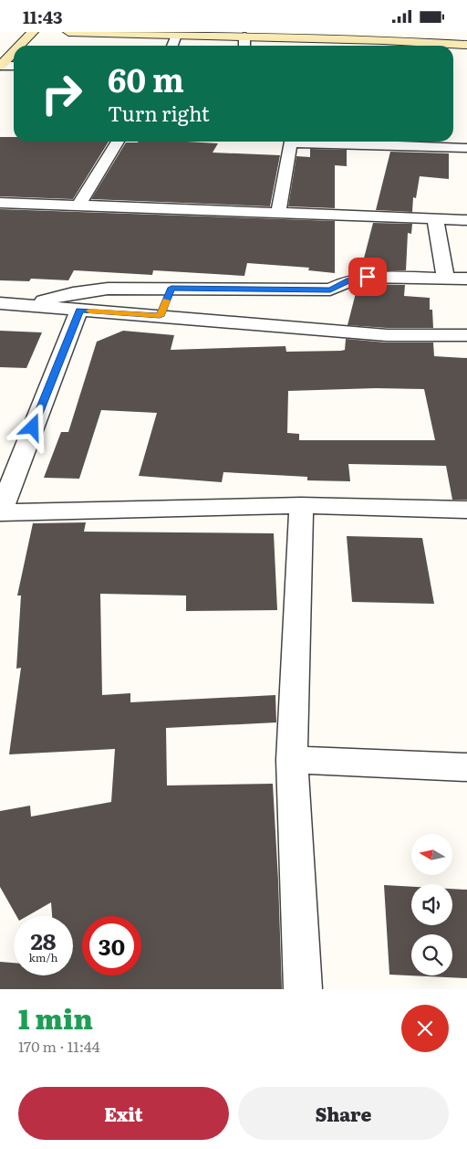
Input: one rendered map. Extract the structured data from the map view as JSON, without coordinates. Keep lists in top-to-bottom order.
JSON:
{
  "north": "left",
  "page": {
    "status": "11:43",
    "turn": ["60 m", "Turn right"],
    "speed": "28 km/h",
    "limit": "30",
    "heading": ["1 min", "170 m · 11:44"],
    "buttons": ["Exit", "Share"]
  }
}
